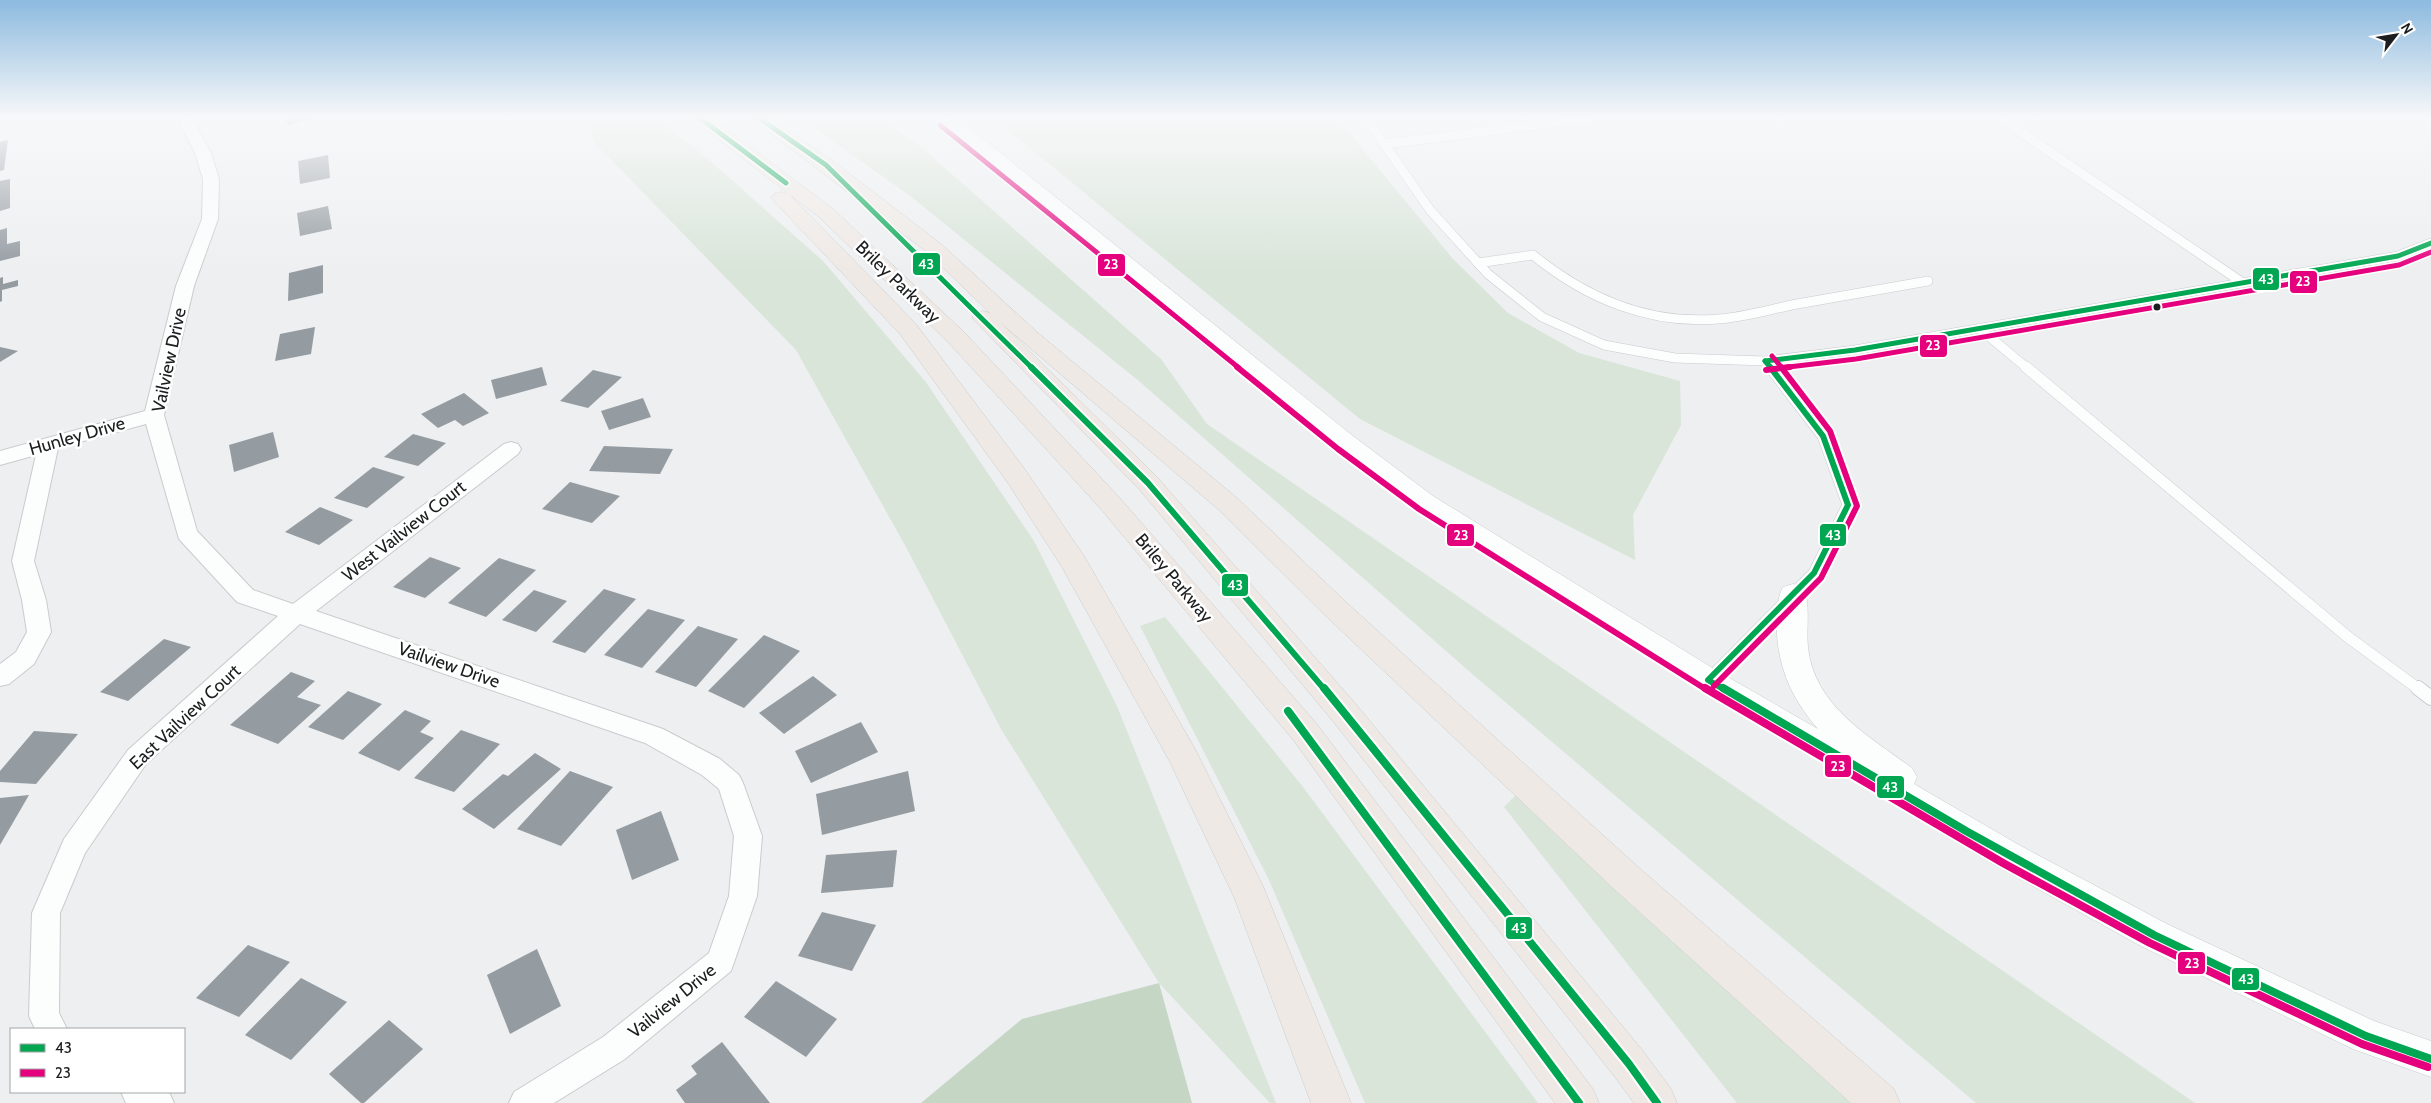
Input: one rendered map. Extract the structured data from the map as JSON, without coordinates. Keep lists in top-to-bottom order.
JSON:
{
  "streets": {
    "highway": ["Briley Parkway"],
    "street": [
      "Vailview Drive",
      "Hunley Drive",
      "West Vailview Court",
      "East Vailview Court"
    ]
  },
  "crossings": [
    ["Vailview Drive", "Hunley Drive"],
    ["Vailview Drive", "West Vailview Court"],
    ["Vailview Drive", "East Vailview Court"],
    ["West Vailview Court", "East Vailview Court"]
  ],
  "lines": ["transit line 43", "transit line 23"],
  "legend": ["43", "23"],
  "north": "top right"
}
